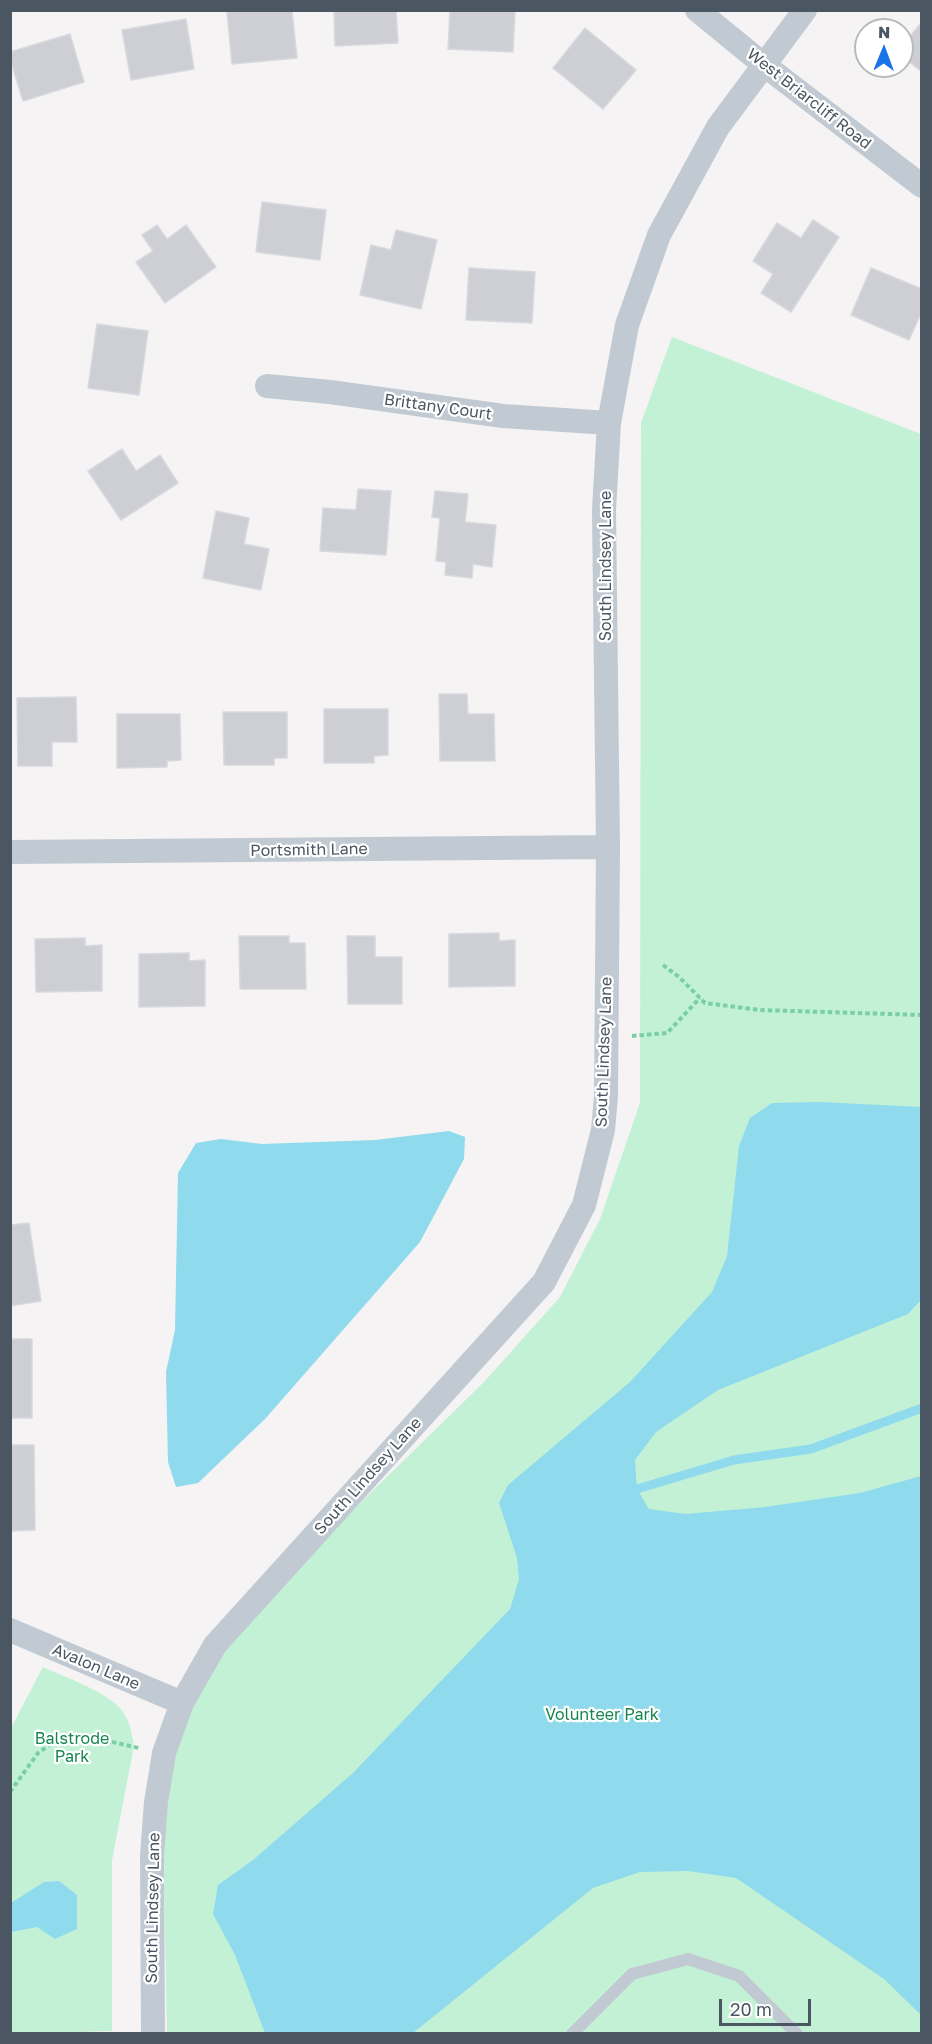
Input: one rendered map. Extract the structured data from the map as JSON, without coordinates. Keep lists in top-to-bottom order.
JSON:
{
  "streets": {
    "street": [
      "West Briarcliff Road",
      "Brittany Court",
      "South Lindsey Lane",
      "Portsmith Lane",
      "Avalon Lane"
    ]
  },
  "crossings": [
    ["West Briarcliff Road", "South Lindsey Lane"],
    ["Brittany Court", "South Lindsey Lane"],
    ["South Lindsey Lane", "Portsmith Lane"],
    ["South Lindsey Lane", "Avalon Lane"]
  ],
  "parks": ["Volunteer Park", "Balstrode Park"],
  "scale_bar": "20 m",
  "north": "top"
}
